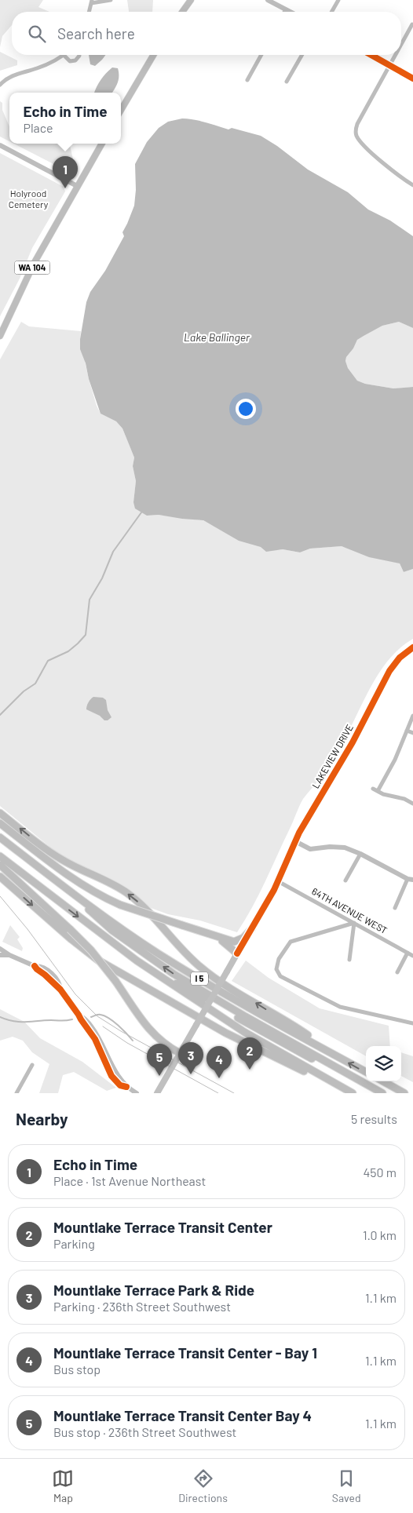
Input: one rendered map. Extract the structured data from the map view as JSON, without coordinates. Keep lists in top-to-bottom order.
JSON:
{
  "streets": {
    "highway": ["I 5"],
    "main road": ["WA 104"],
    "street": ["LAKEVIEW DRIVE", "64TH AVENUE WEST"]
  },
  "crossings": [
    ["LAKEVIEW DRIVE", "64TH AVENUE WEST"]
  ],
  "water": ["Lake Ballinger"],
  "parks": ["Holyrood Cemetery"],
  "page": {
    "search": "Search here",
    "popup": ["Echo in Time", "Place"],
    "pins": [
      "1",
      "2",
      "3",
      "5",
      "4"
    ],
    "heading": ["Nearby", "5 results"],
    "list": [
      {
        "mark": "1",
        "name": "Echo in Time",
        "note": "Place · 1st Avenue Northeast",
        "value": "450 m"
      },
      {
        "mark": "2",
        "name": "Mountlake Terrace Transit Center",
        "note": "Parking",
        "value": "1.0 km"
      },
      {
        "mark": "3",
        "name": "Mountlake Terrace Park & Ride",
        "note": "Parking · 236th Street Southwest",
        "value": "1.1 km"
      },
      {
        "mark": "4",
        "name": "Mountlake Terrace Transit Center - Bay 1",
        "note": "Bus stop",
        "value": "1.1 km"
      },
      {
        "mark": "5",
        "name": "Mountlake Terrace Transit Center Bay 4",
        "note": "Bus stop · 236th Street Southwest",
        "value": "1.1 km"
      }
    ],
    "nav": ["Map", "Directions", "Saved"]
  }
}
